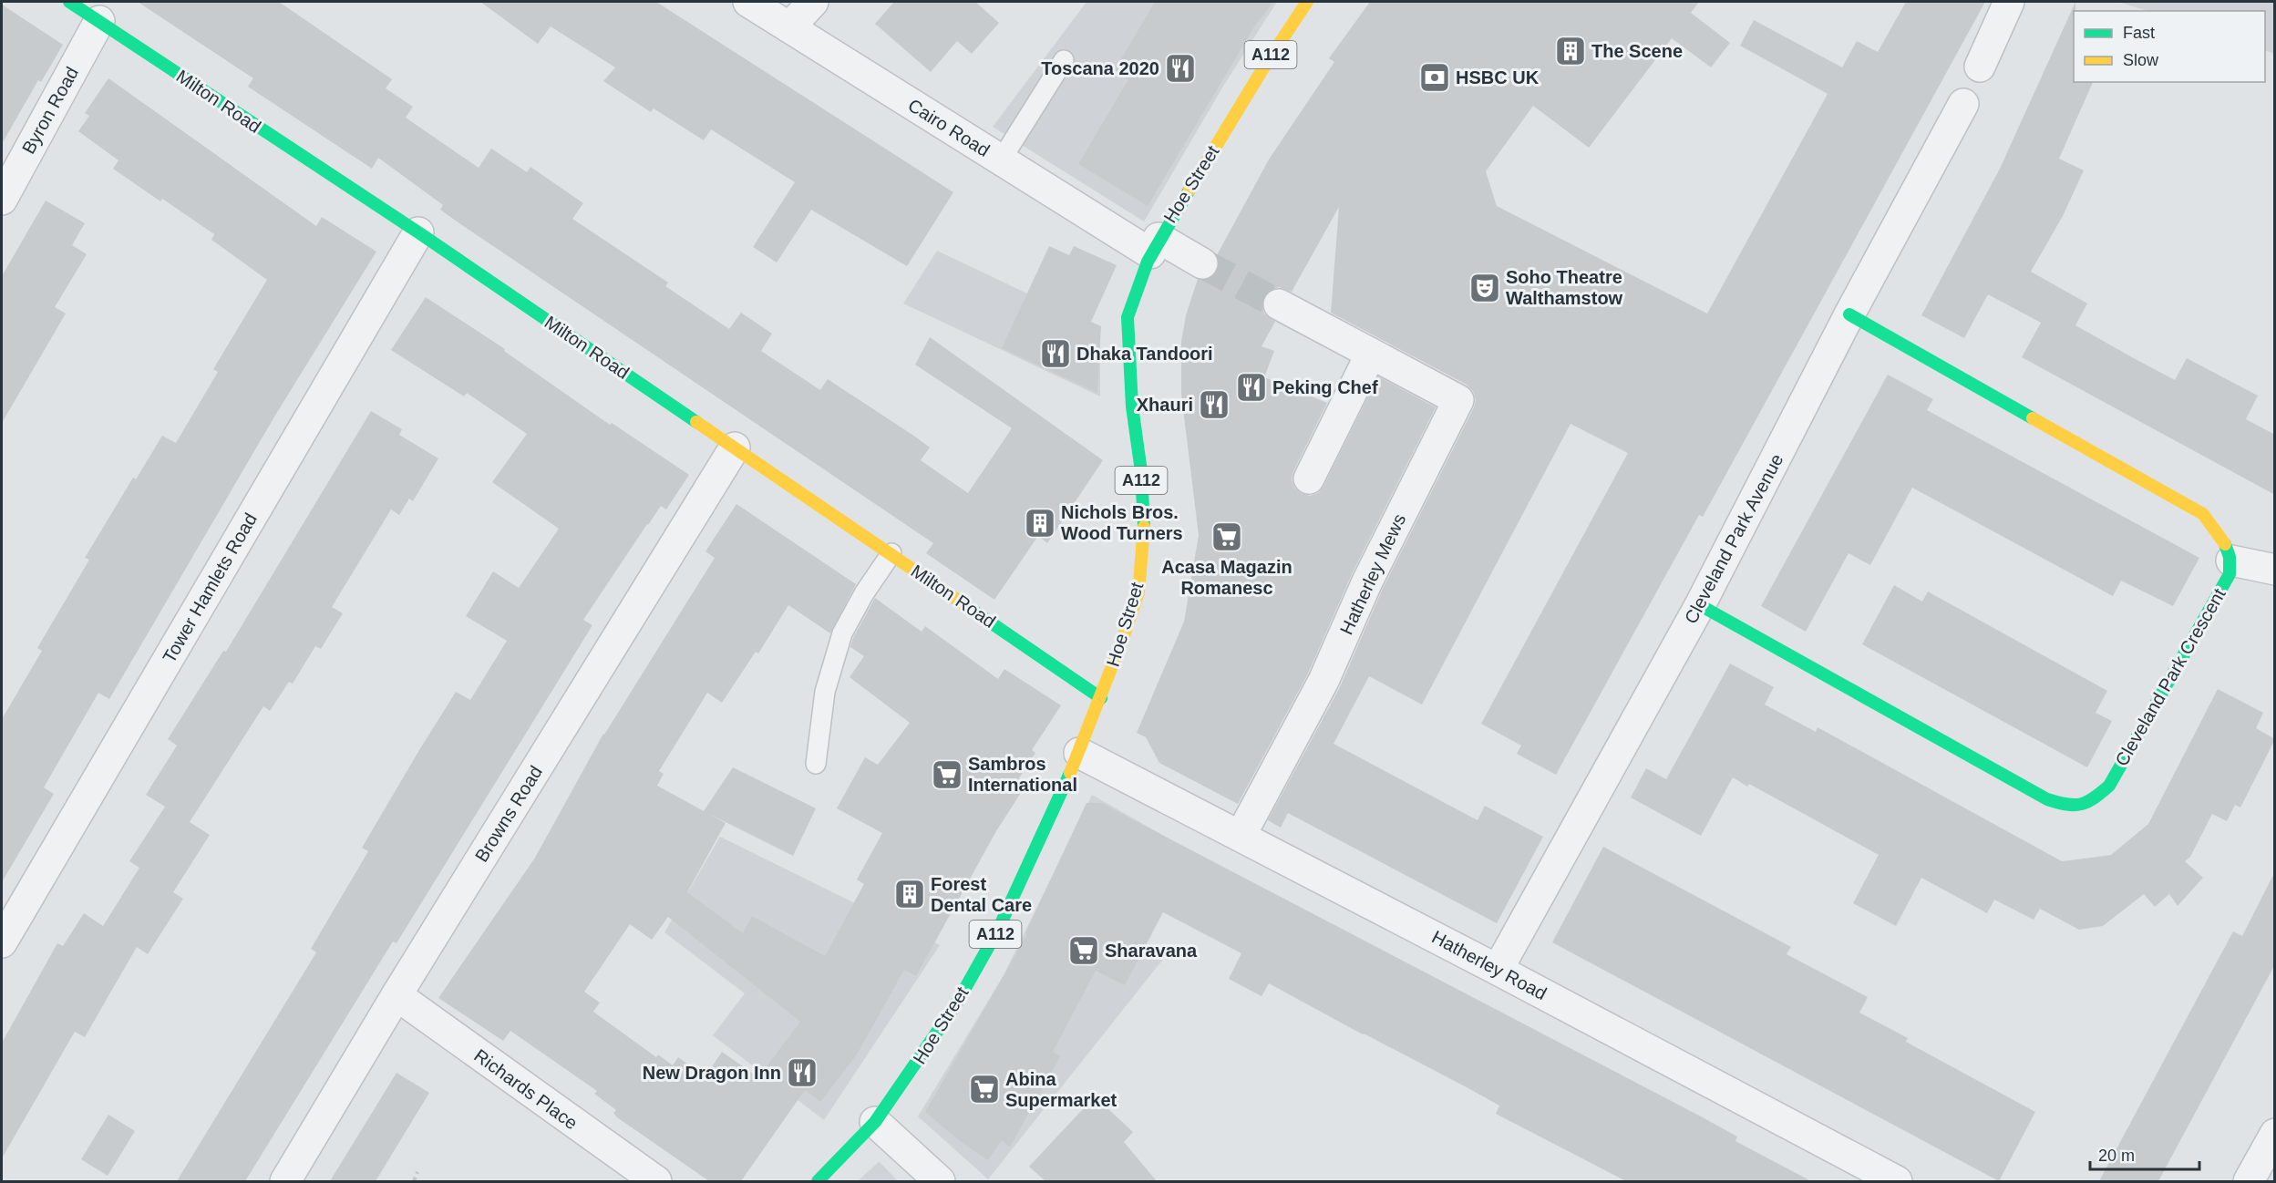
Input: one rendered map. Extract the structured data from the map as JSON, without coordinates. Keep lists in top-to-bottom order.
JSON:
{
  "streets": {
    "street": [
      "A112",
      "Milton Road",
      "Byron Road",
      "Cairo Road",
      "Hoe Street",
      "Cleveland Park Avenue",
      "Hatherley Mews",
      "Tower Hamlets Road",
      "Cleveland Park Crescent",
      "Browns Road",
      "Hatherley Road",
      "Richards Place"
    ]
  },
  "crossings": [
    ["Milton Road", "Byron Road"],
    ["Milton Road", "Hoe Street"],
    ["Milton Road", "Tower Hamlets Road"],
    ["Milton Road", "Browns Road"],
    ["Cairo Road", "Hoe Street"],
    ["Hoe Street", "Hatherley Road"],
    ["Cleveland Park Avenue", "Cleveland Park Crescent"],
    ["Cleveland Park Avenue", "Hatherley Road"],
    ["Hatherley Mews", "Hatherley Road"],
    ["Browns Road", "Richards Place"]
  ],
  "places": {
    "building": ["The Scene", "Nichols Bros. Wood Turners", "Forest Dental Care"],
    "restaurant": [
      "Toscana 2020",
      "Dhaka Tandoori",
      "Peking Chef",
      "Xhauri",
      "New Dragon Inn"
    ],
    "bank": ["HSBC UK"],
    "theatre": ["Soho Theatre Walthamstow"],
    "supermarket": [
      "Acasa Magazin Romanesc",
      "Sambros International",
      "Sharavana",
      "Abina Supermarket"
    ]
  },
  "legend": ["Fast", "Slow"],
  "scale_bar": "20 m"
}
